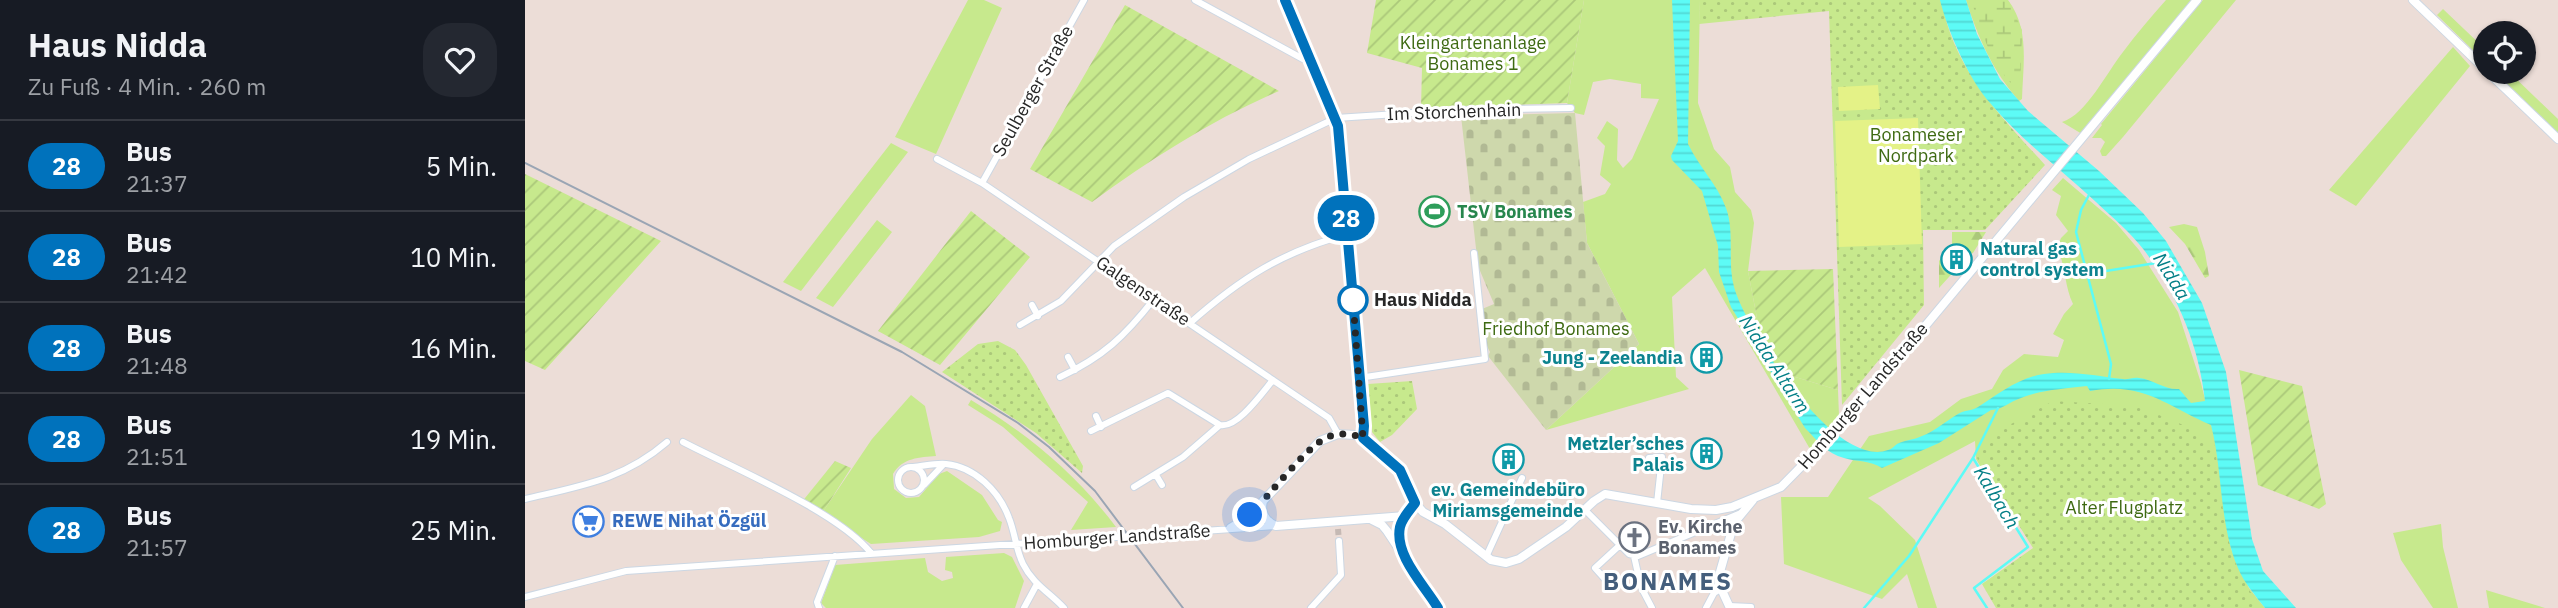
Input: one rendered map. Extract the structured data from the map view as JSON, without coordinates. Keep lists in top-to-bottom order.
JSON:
{
  "streets": {
    "street": [
      "Seulberger Straße",
      "Im Storchenhain",
      "Galgenstraße",
      "Homburger Landstraße"
    ]
  },
  "crossings": [
    ["Seulberger Straße", "Galgenstraße"]
  ],
  "districts": ["BONAMES"],
  "water": ["Nidda", "Nidda Altarm", "Kalbach"],
  "parks": [
    "Kleingartenanlage Bonames 1",
    "Bonameser Nordpark",
    "Friedhof Bonames",
    "Alter Flugplatz"
  ],
  "places": {
    "sports": ["TSV Bonames"],
    "building": [
      "Natural gas control system",
      "Jung - Zeelandia",
      "Metzler’sches Palais",
      "ev. Gemeindebüro Miriamsgemeinde"
    ],
    "other": ["Haus Nidda"],
    "supermarket": ["REWE Nihat Özgül"],
    "church": ["Ev. Kirche Bonames"]
  },
  "lines": ["bus line 28"],
  "page": {
    "heading": ["Haus Nidda", "Zu Fuß · 4 Min. · 260 m"],
    "on_map": "28",
    "list": [
      {
        "mark": "28",
        "name": "Bus",
        "note": "21:37",
        "value": "5 Min."
      },
      {
        "mark": "28",
        "name": "Bus",
        "note": "21:42",
        "value": "10 Min."
      },
      {
        "mark": "28",
        "name": "Bus",
        "note": "21:48",
        "value": "16 Min."
      },
      {
        "mark": "28",
        "name": "Bus",
        "note": "21:51",
        "value": "19 Min."
      },
      {
        "mark": "28",
        "name": "Bus",
        "note": "21:57",
        "value": "25 Min."
      }
    ]
  }
}
